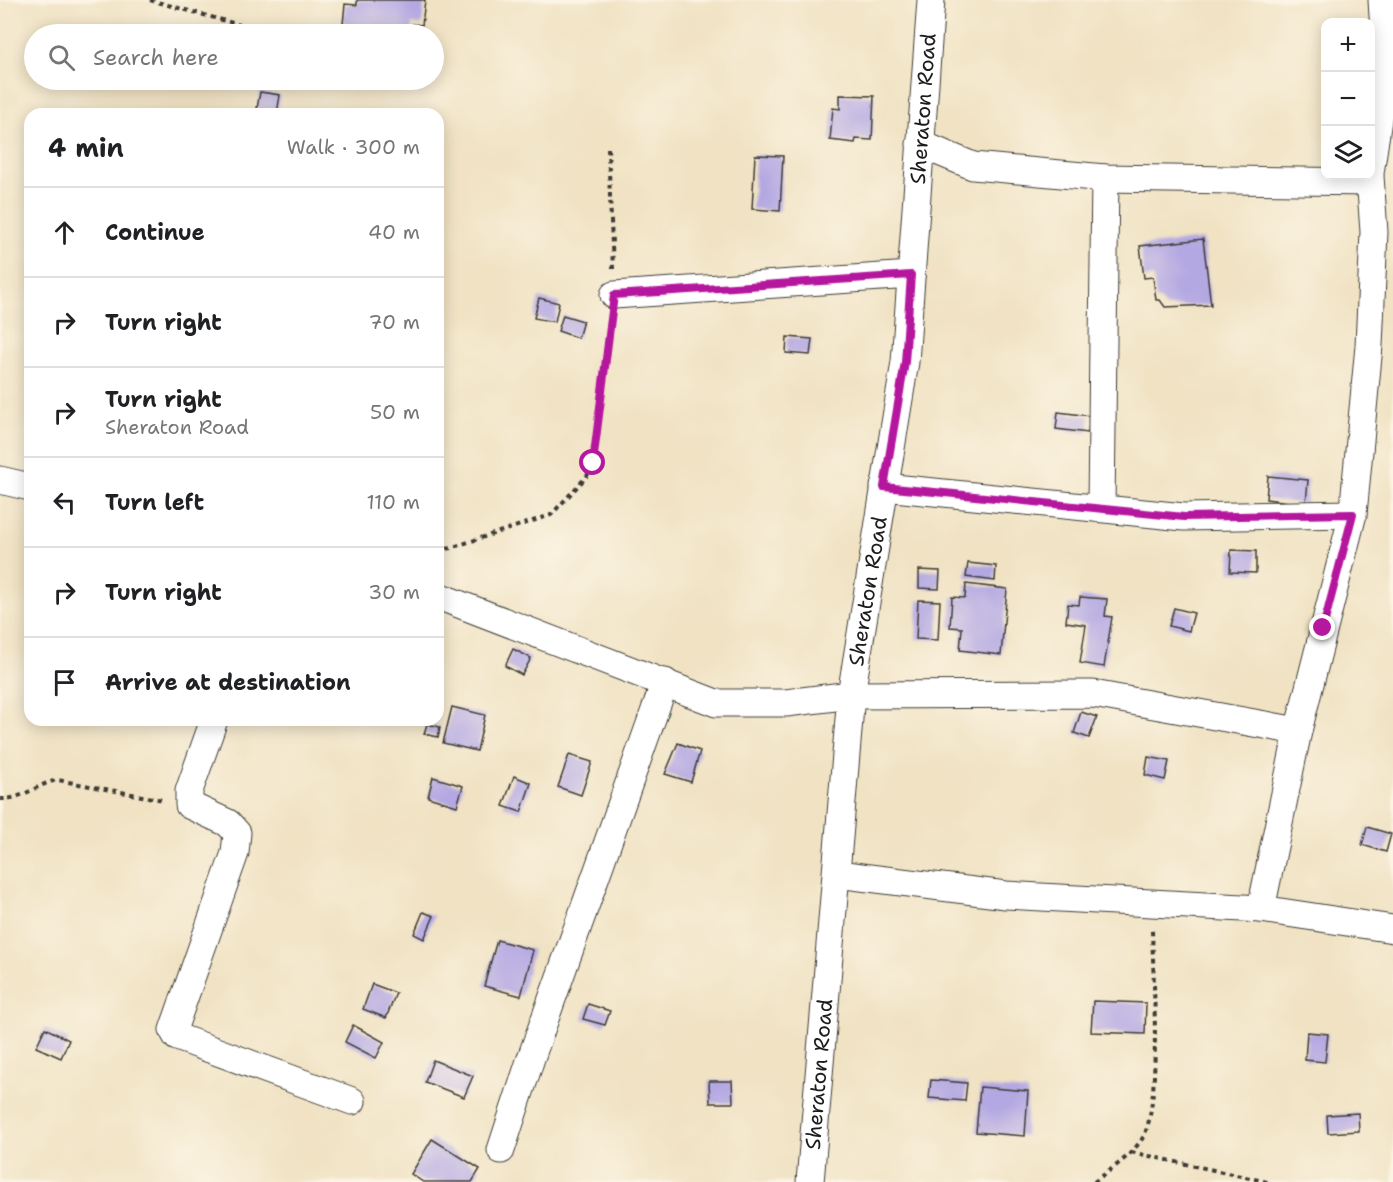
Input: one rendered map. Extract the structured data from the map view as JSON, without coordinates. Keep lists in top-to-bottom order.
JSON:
{
  "streets": {
    "street": ["Sheraton Road"]
  },
  "page": {
    "map_buttons": ["+", "−"],
    "search": "Search here",
    "heading": ["4 min", "Walk · 300 m"],
    "list": [
      ["Continue", "40 m"],
      ["Turn right", "70 m"],
      ["Turn right", "Sheraton Road", "50 m"],
      ["Turn left", "110 m"],
      ["Turn right", "30 m"],
      "Arrive at destination"
    ]
  }
}
